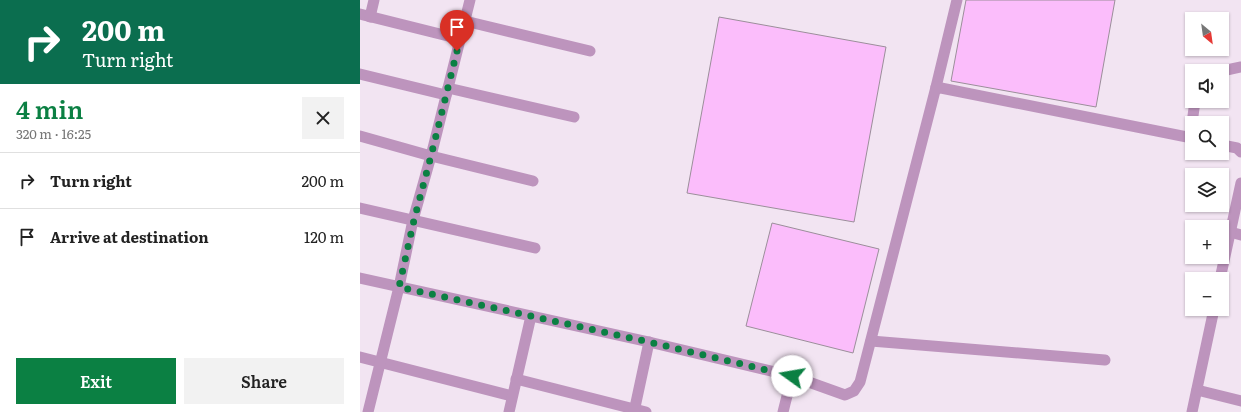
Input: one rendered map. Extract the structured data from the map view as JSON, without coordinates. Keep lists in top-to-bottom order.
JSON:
{
  "north": "bottom right",
  "page": {
    "turn": ["200 m", "Turn right"],
    "map_buttons": ["+", "−"],
    "heading": ["4 min", "320 m · 16:25"],
    "list": [
      {
        "name": "Turn right",
        "value": "200 m"
      },
      {
        "name": "Arrive at destination",
        "value": "120 m"
      }
    ],
    "buttons": ["Exit", "Share"]
  }
}
